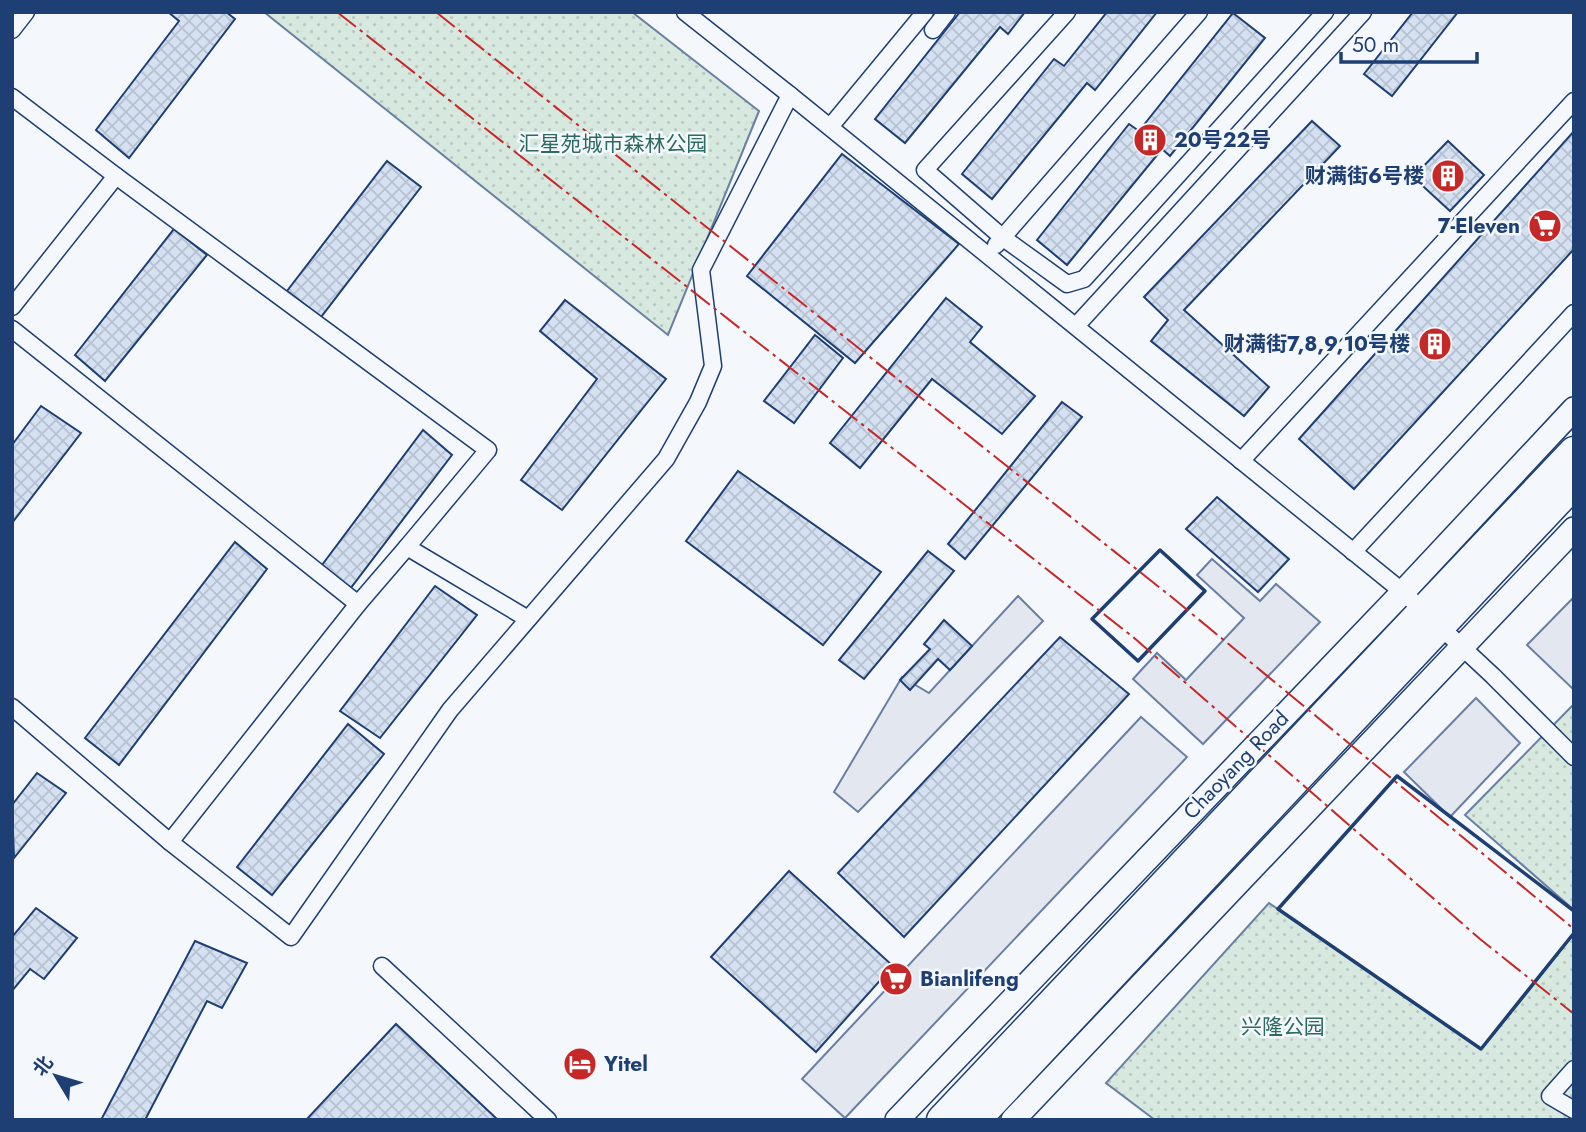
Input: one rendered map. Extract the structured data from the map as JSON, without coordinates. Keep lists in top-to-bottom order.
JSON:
{
  "streets": {
    "highway": ["Chaoyang Road"]
  },
  "parks": ["汇星苑城市森林公园", "兴隆公园"],
  "places": {
    "building": ["20号22号", "财满街6号楼", "财满街7,8,9,10号楼"],
    "supermarket": ["7-Eleven", "Bianlifeng"],
    "hotel": ["Yitel"]
  },
  "scale_bar": "50 m",
  "north": "top left"
}
